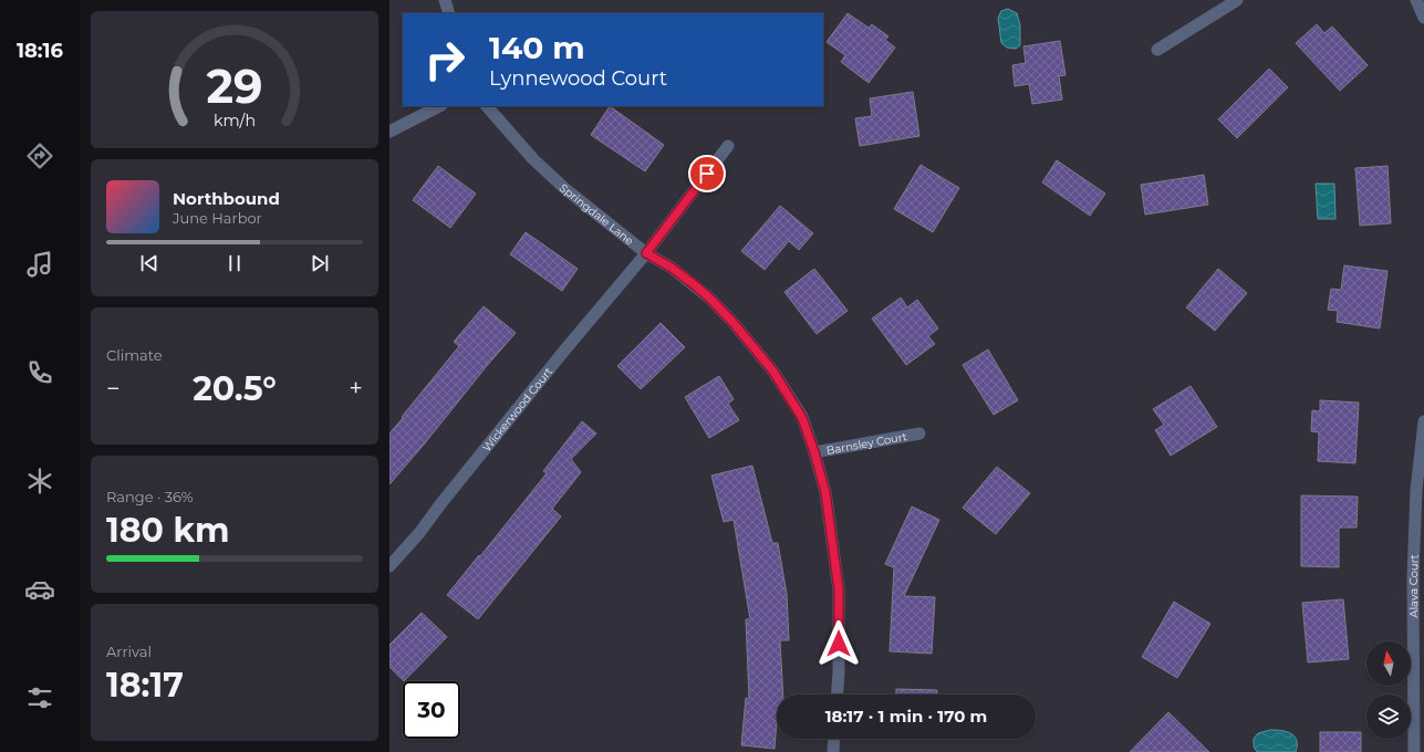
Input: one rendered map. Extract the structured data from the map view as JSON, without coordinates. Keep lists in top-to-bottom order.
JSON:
{
  "streets": {
    "street": [
      "Springdale Lane",
      "Wickerwood Court",
      "Barnsley Court",
      "Alava Court"
    ]
  },
  "crossings": [
    ["Springdale Lane", "Wickerwood Court"],
    ["Springdale Lane", "Barnsley Court"]
  ],
  "north": "top",
  "page": {
    "tabs": "18:16",
    "turn": ["140 m", "Lynnewood Court"],
    "song": ["Northbound", "June Harbor"],
    "tile": [
      "Climate",
      ["Range · 36%", "180 km"],
      ["Arrival", "18:17"]
    ],
    "heat": ["−", "20.5°", "+"],
    "limit": "30",
    "trip": "18:17 · 1 min · 170 m",
    "gauge": ["29", "km/h"]
  }
}
